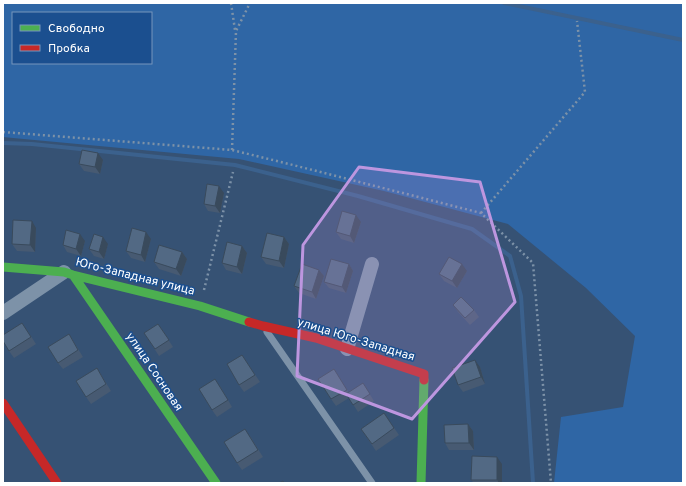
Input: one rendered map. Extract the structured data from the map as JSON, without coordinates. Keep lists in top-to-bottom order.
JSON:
{
  "streets": {
    "street": ["Юго-Западная улица", "улица Юго-Западная", "улица Сосновая"]
  },
  "crossings": [
    ["Юго-Западная улица", "улица Юго-Западная"],
    ["Юго-Западная улица", "улица Сосновая"]
  ],
  "legend": ["Свободно", "Пробка"]
}
